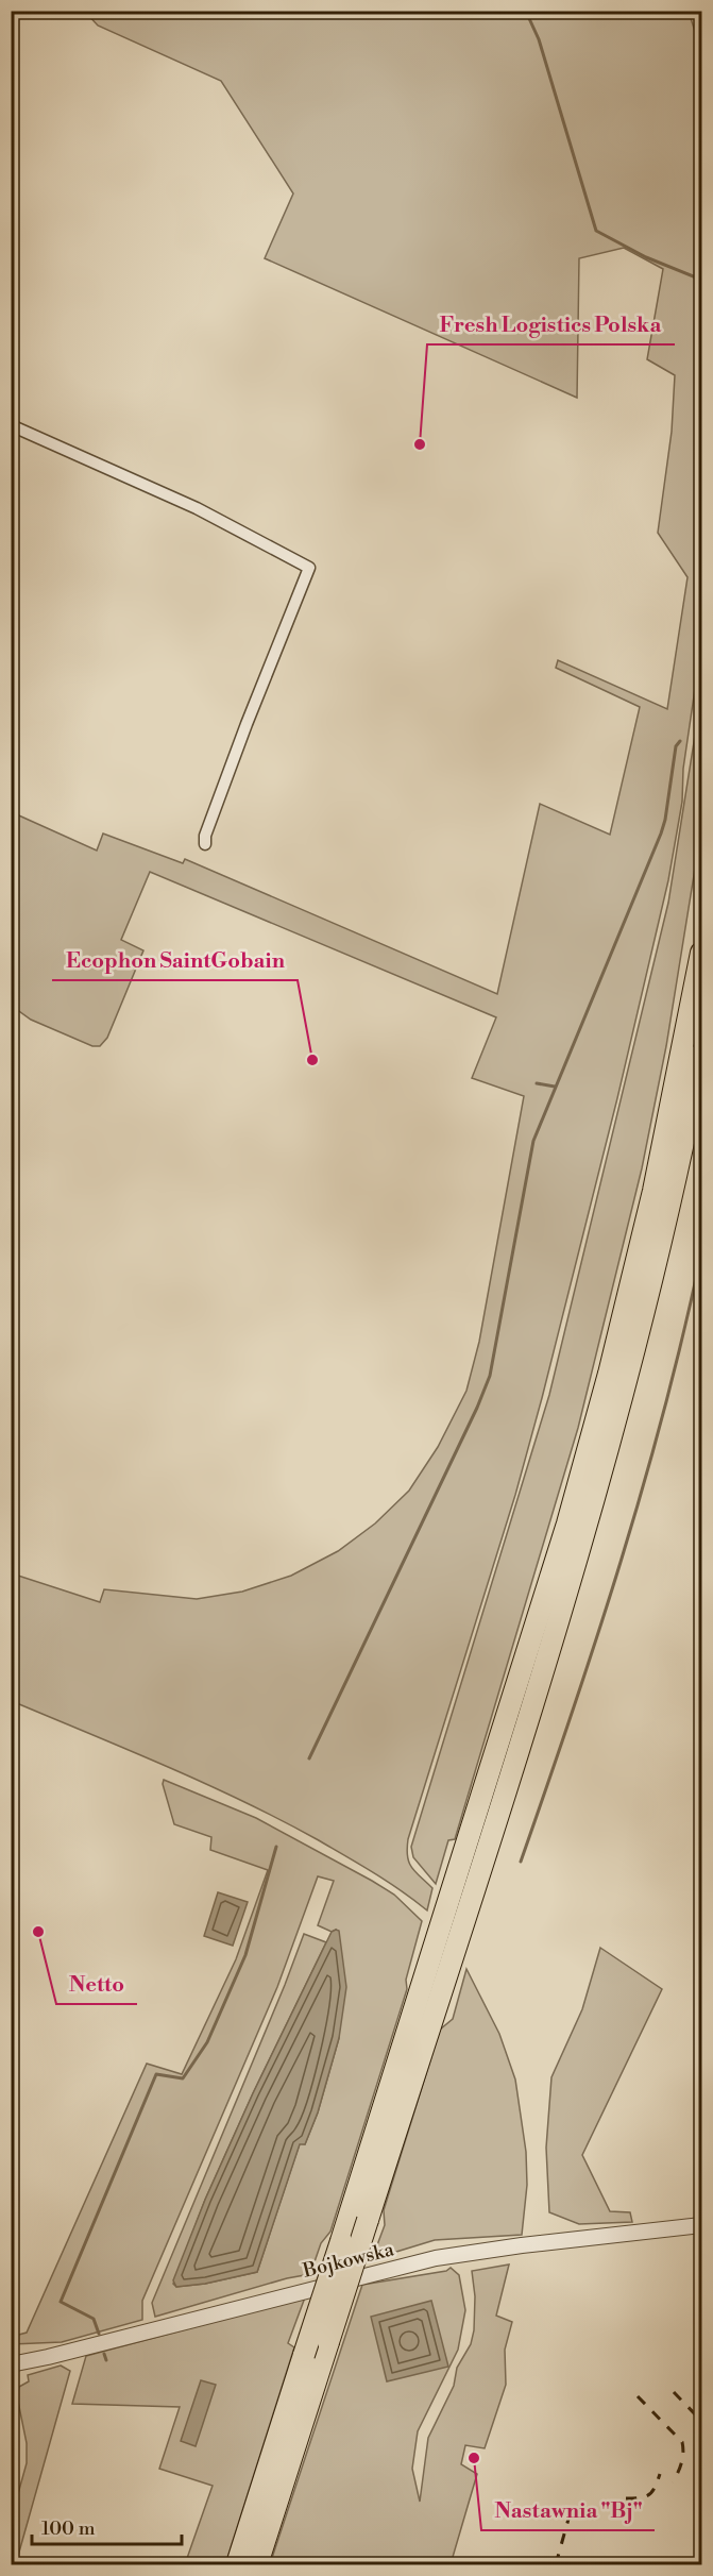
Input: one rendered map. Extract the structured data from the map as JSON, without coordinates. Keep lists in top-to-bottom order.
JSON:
{
  "streets": {
    "street": ["Bojkowska"]
  },
  "places": [
    "Fresh Logistics Polska",
    "Ecophon SaintGobain",
    "Netto",
    "Nastawnia \"Bj\""
  ],
  "scale_bar": "100 m"
}
